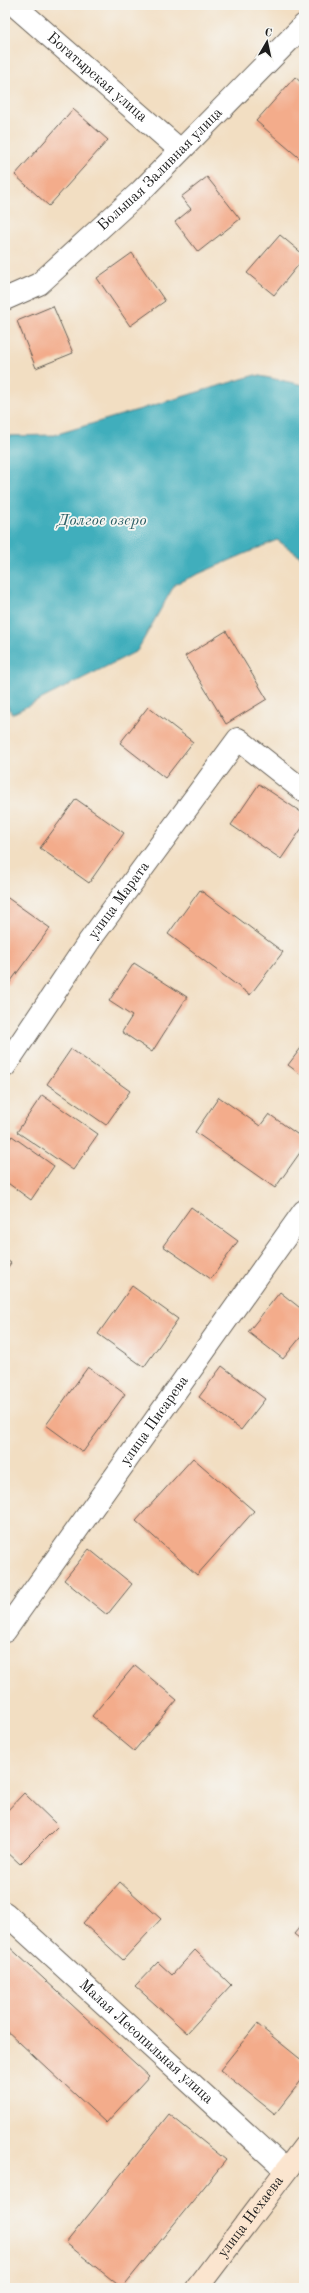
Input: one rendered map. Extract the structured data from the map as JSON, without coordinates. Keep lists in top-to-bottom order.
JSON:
{
  "streets": {
    "street": [
      "Богатырская улица",
      "Большая Заливная улица",
      "улица Марата",
      "улица Писарева",
      "Малая Лесопильная улица",
      "улица Нехаева"
    ]
  },
  "crossings": [
    ["Богатырская улица", "Большая Заливная улица"],
    ["Малая Лесопильная улица", "улица Нехаева"]
  ],
  "water": ["Долгое озеро"],
  "north": "top"
}
